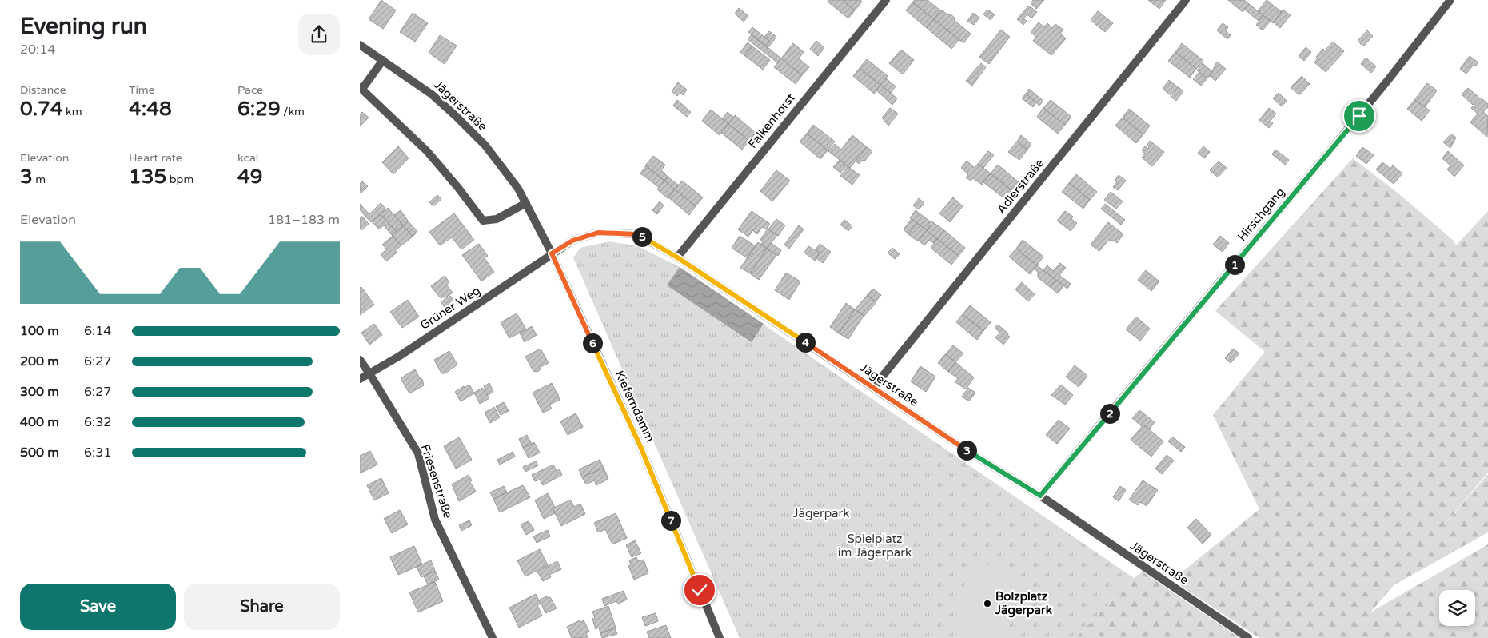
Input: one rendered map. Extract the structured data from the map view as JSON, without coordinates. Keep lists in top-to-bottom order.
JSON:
{
  "streets": {
    "street": [
      "Jägerstraße",
      "Falkenhorst",
      "Adlerstraße",
      "Hirschgang",
      "Grüner Weg",
      "Kieferndamm",
      "Friesenstraße"
    ]
  },
  "crossings": [
    ["Jägerstraße", "Falkenhorst"],
    ["Jägerstraße", "Adlerstraße"],
    ["Jägerstraße", "Hirschgang"],
    ["Jägerstraße", "Grüner Weg"],
    ["Jägerstraße", "Kieferndamm"],
    ["Grüner Weg", "Kieferndamm"],
    ["Grüner Weg", "Friesenstraße"]
  ],
  "parks": ["Jägerpark", "Spielplatz im Jägerpark"],
  "places": ["Bolzplatz Jägerpark"],
  "page": {
    "heading": ["Evening run", "20:14"],
    "stats": [
      ["Distance", "0.74 km"],
      ["Time", "4:48"],
      ["Pace", "6:29 /km"],
      ["Elevation", "3 m"],
      ["Heart rate", "135 bpm"],
      ["kcal", "49"]
    ],
    "chart": ["Elevation", "181–183 m"],
    "pins": [
      "5",
      "1",
      "4",
      "6",
      "2",
      "3",
      "7"
    ],
    "list": [
      {
        "name": "100 m",
        "note": "6:14"
      },
      {
        "name": "200 m",
        "note": "6:27"
      },
      {
        "name": "300 m",
        "note": "6:27"
      },
      {
        "name": "400 m",
        "note": "6:32"
      },
      {
        "name": "500 m",
        "note": "6:31"
      }
    ],
    "buttons": ["Save", "Share"]
  }
}
